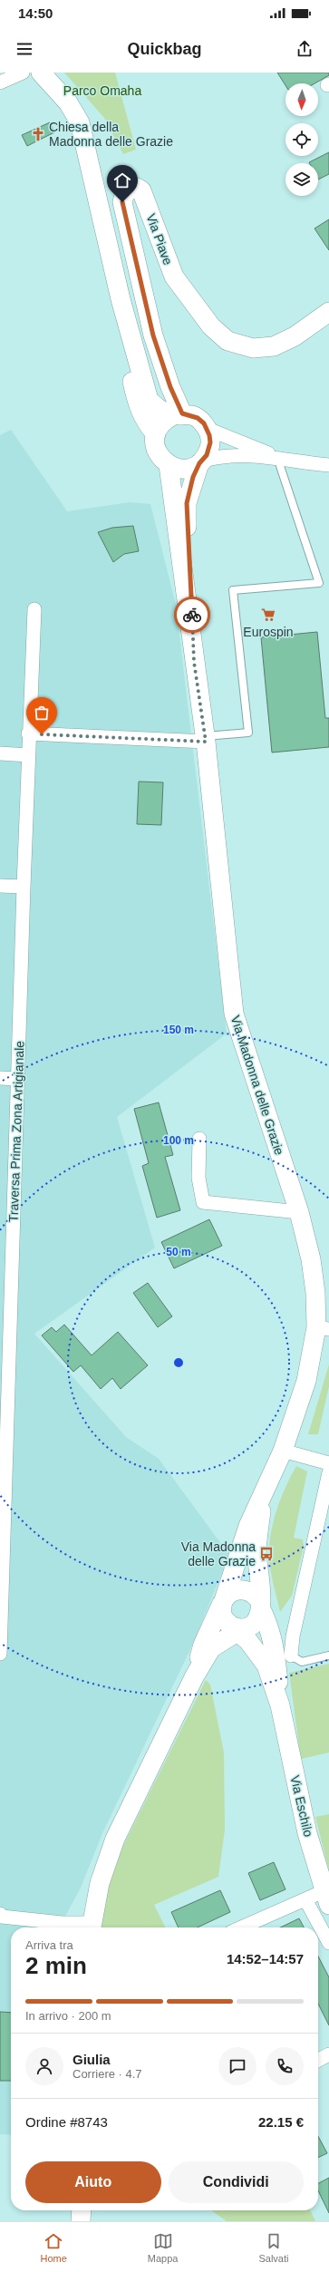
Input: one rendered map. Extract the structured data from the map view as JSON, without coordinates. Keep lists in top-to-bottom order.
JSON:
{
  "streets": {
    "main road": ["Via Piave", "Via Madonna delle Grazie", "Via Eschilo"],
    "street": ["Traversa Prima Zona Artigianale"]
  },
  "parks": ["Parco Omaha"],
  "places": {
    "church": ["Chiesa della Madonna delle Grazie"],
    "supermarket": ["Eurospin"],
    "bus stop": ["Via Madonna delle Grazie"]
  },
  "north": "bottom",
  "page": {
    "status": "14:50",
    "header": "Quickbag",
    "heading": ["2 min", "Arriva tra", "14:52–14:57"],
    "panel": [
      "Giulia",
      "Corriere · 4.7",
      "Ordine #8743",
      "22.15 €"
    ],
    "bar": "In arrivo · 200 m",
    "buttons": ["Aiuto", "Condividi"],
    "tabs": ["Home", "Mappa", "Salvati"]
  },
  "rings": ["150 m", "100 m", "50 m"]
}
